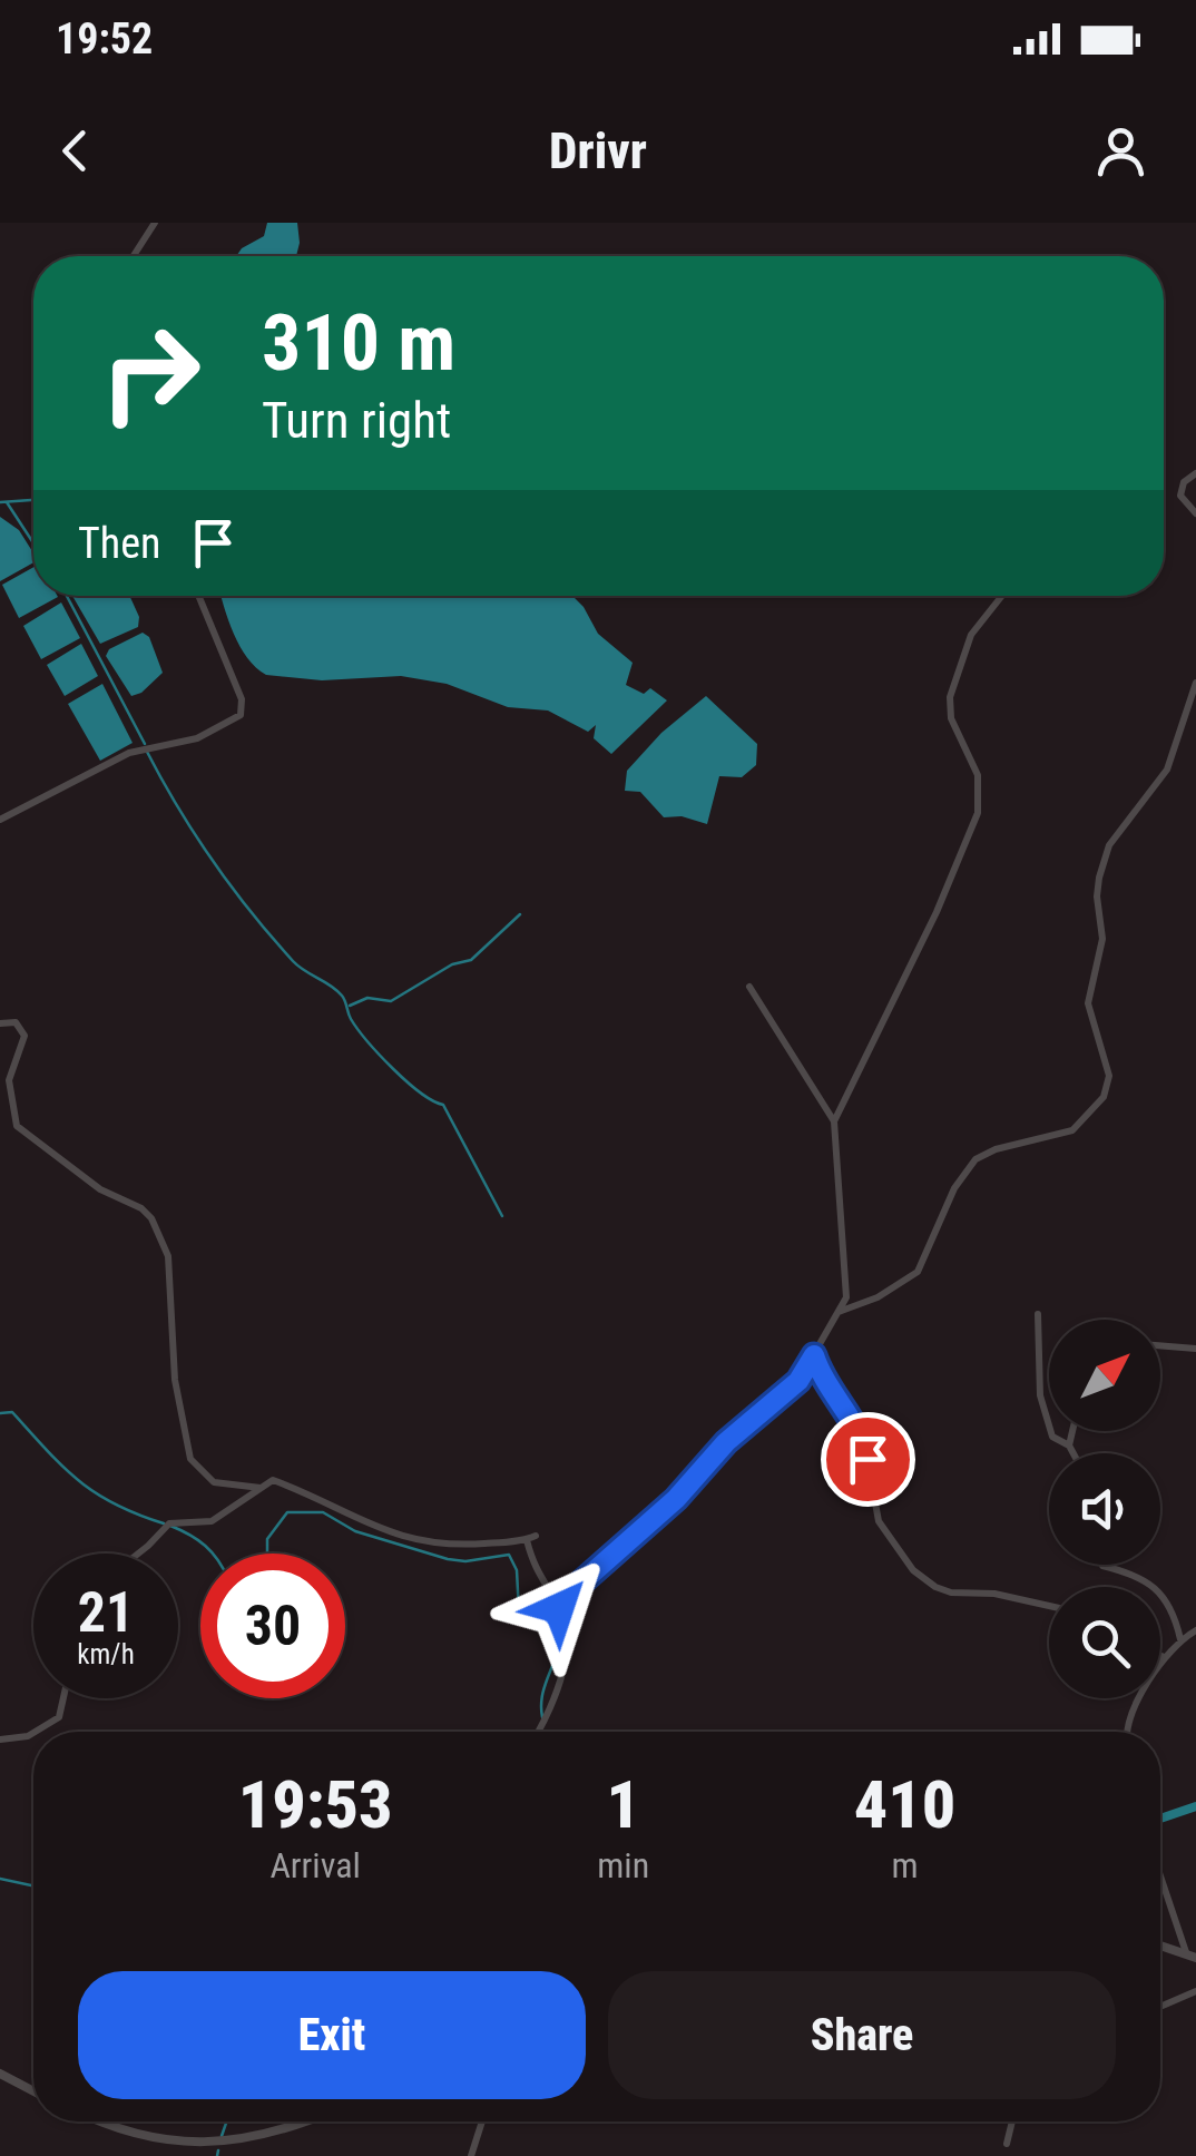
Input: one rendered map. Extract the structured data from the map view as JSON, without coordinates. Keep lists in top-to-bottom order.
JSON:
{
  "north": "top right",
  "page": {
    "status": "19:52",
    "header": "Drivr",
    "turn": ["310 m", "Turn right"],
    "then": "Then",
    "speed": "21 km/h",
    "limit": "30",
    "eta": [
      "19:53",
      "Arrival",
      "1",
      "min",
      "410",
      "m"
    ],
    "buttons": ["Exit", "Share"]
  }
}
